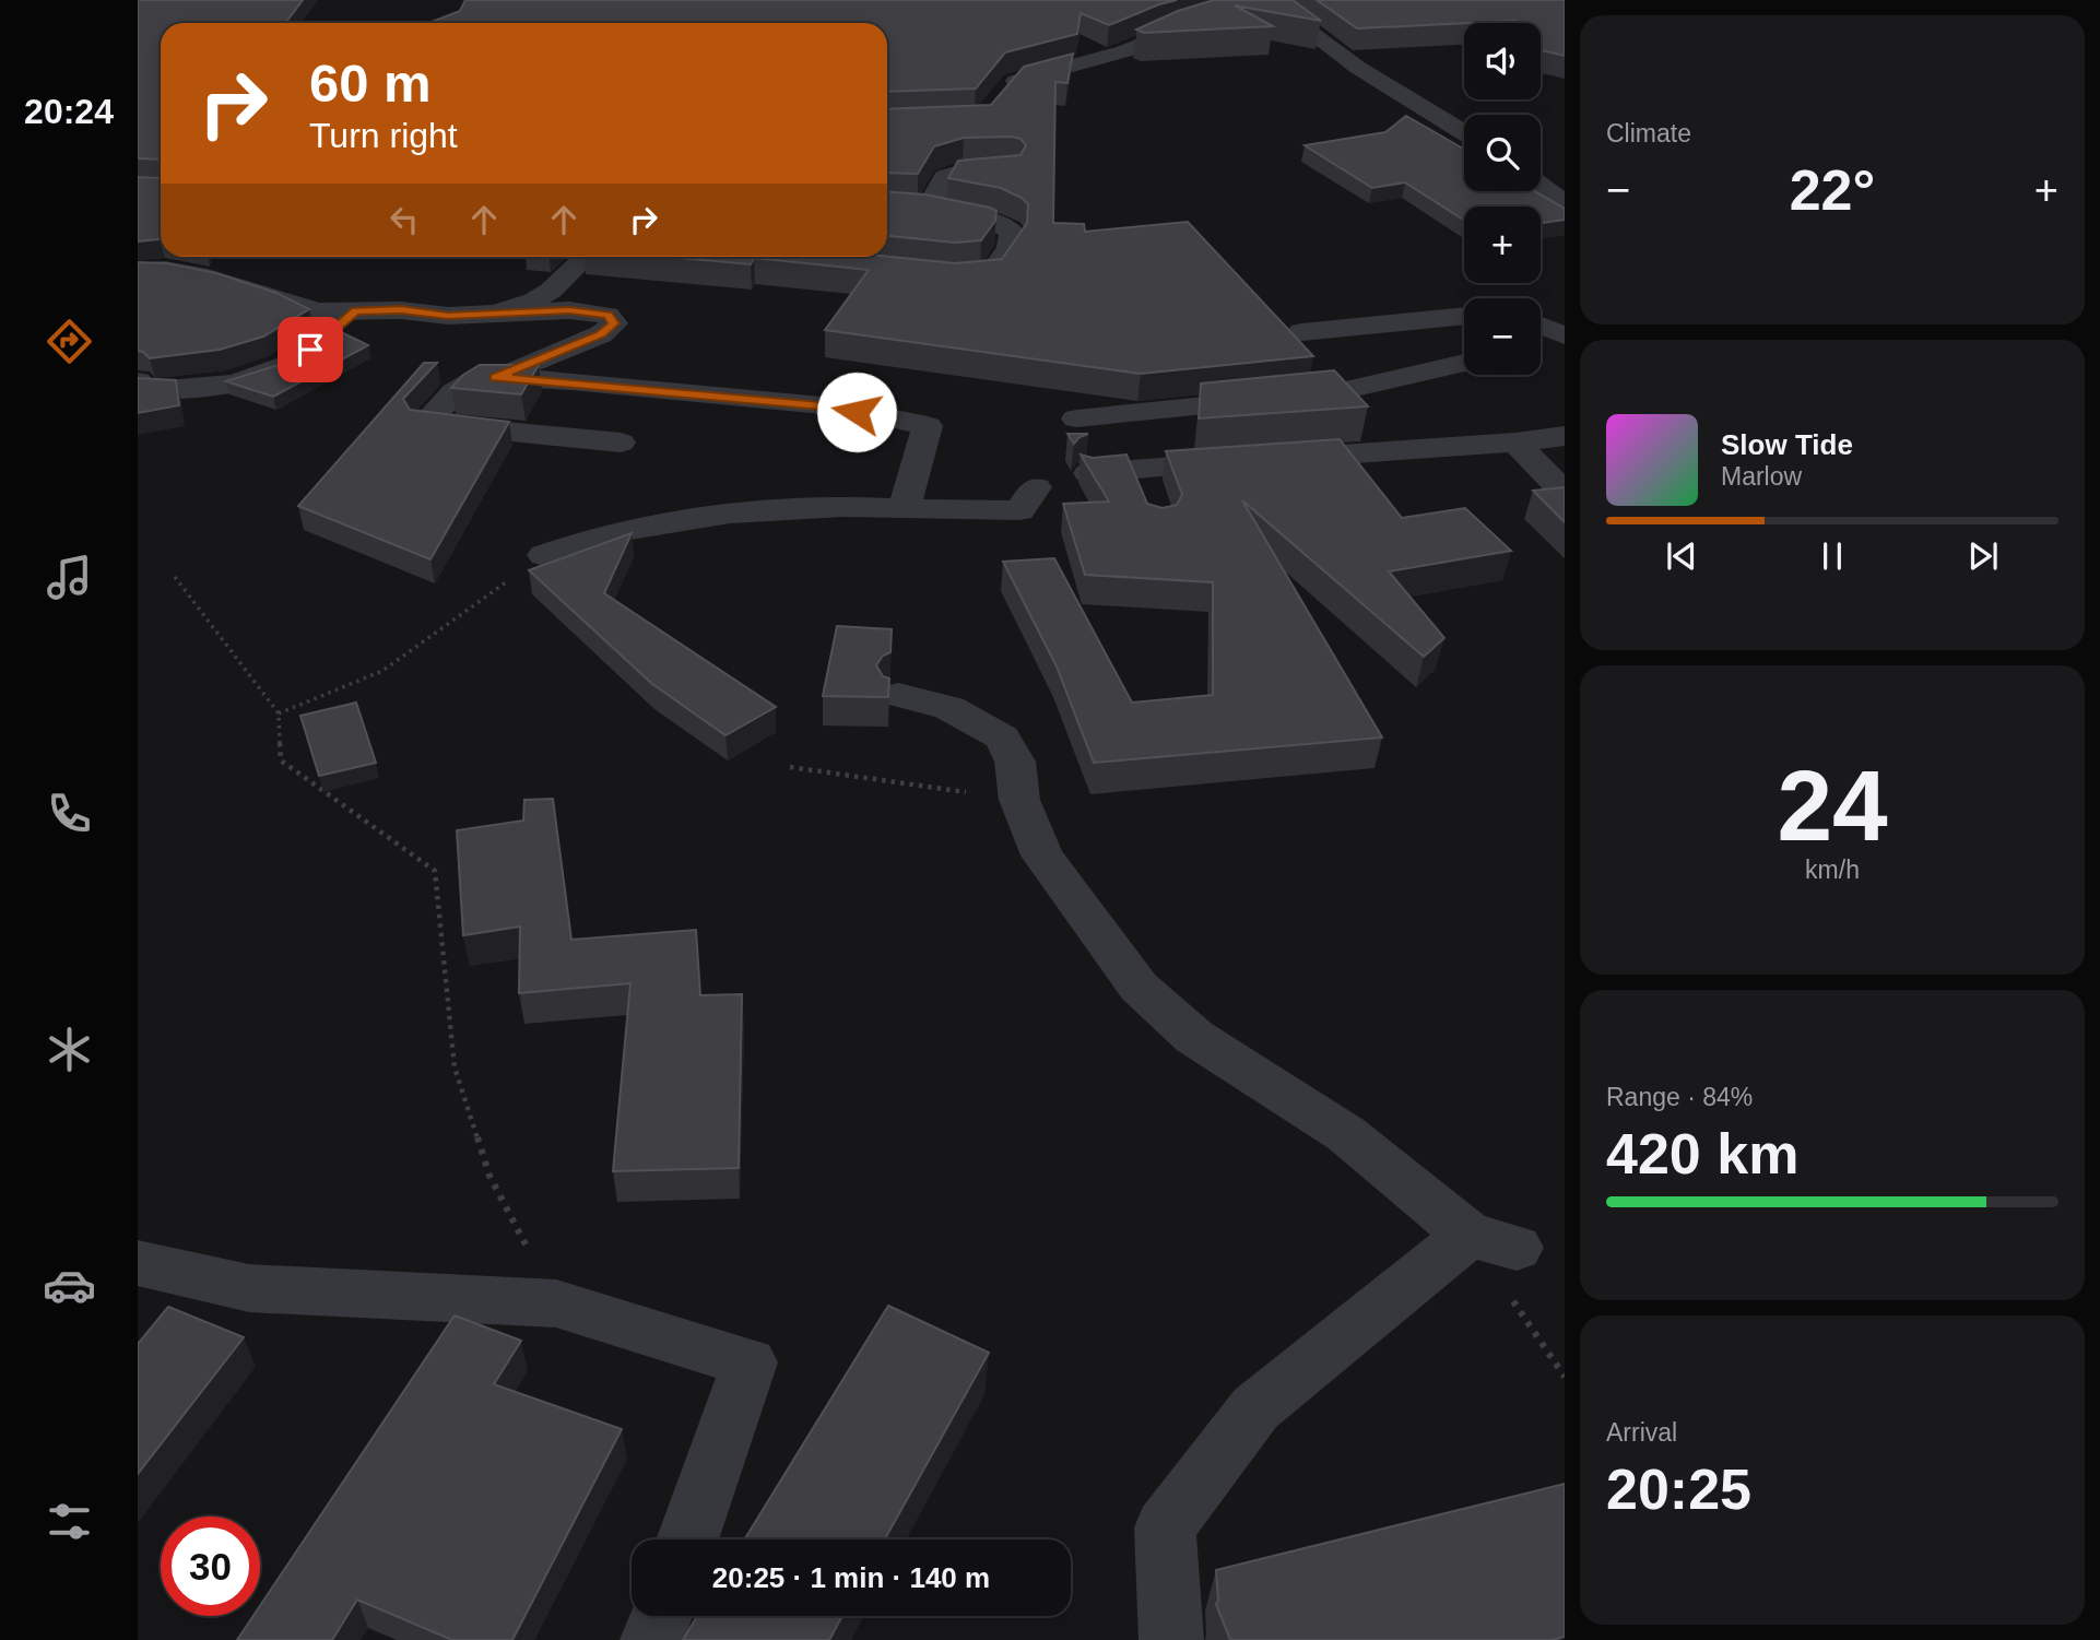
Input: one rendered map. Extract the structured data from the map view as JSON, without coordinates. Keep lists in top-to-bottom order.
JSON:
{
  "page": {
    "tabs": "20:24",
    "tile": [
      "Climate",
      ["24", "km/h"],
      ["Range · 84%", "420 km"],
      ["Arrival", "20:25"]
    ],
    "map_buttons": ["+", "−"],
    "turn": ["60 m", "Turn right"],
    "heat": ["−", "22°", "+"],
    "song": ["Slow Tide", "Marlow"],
    "limit": "30",
    "trip": "20:25 · 1 min · 140 m"
  }
}
